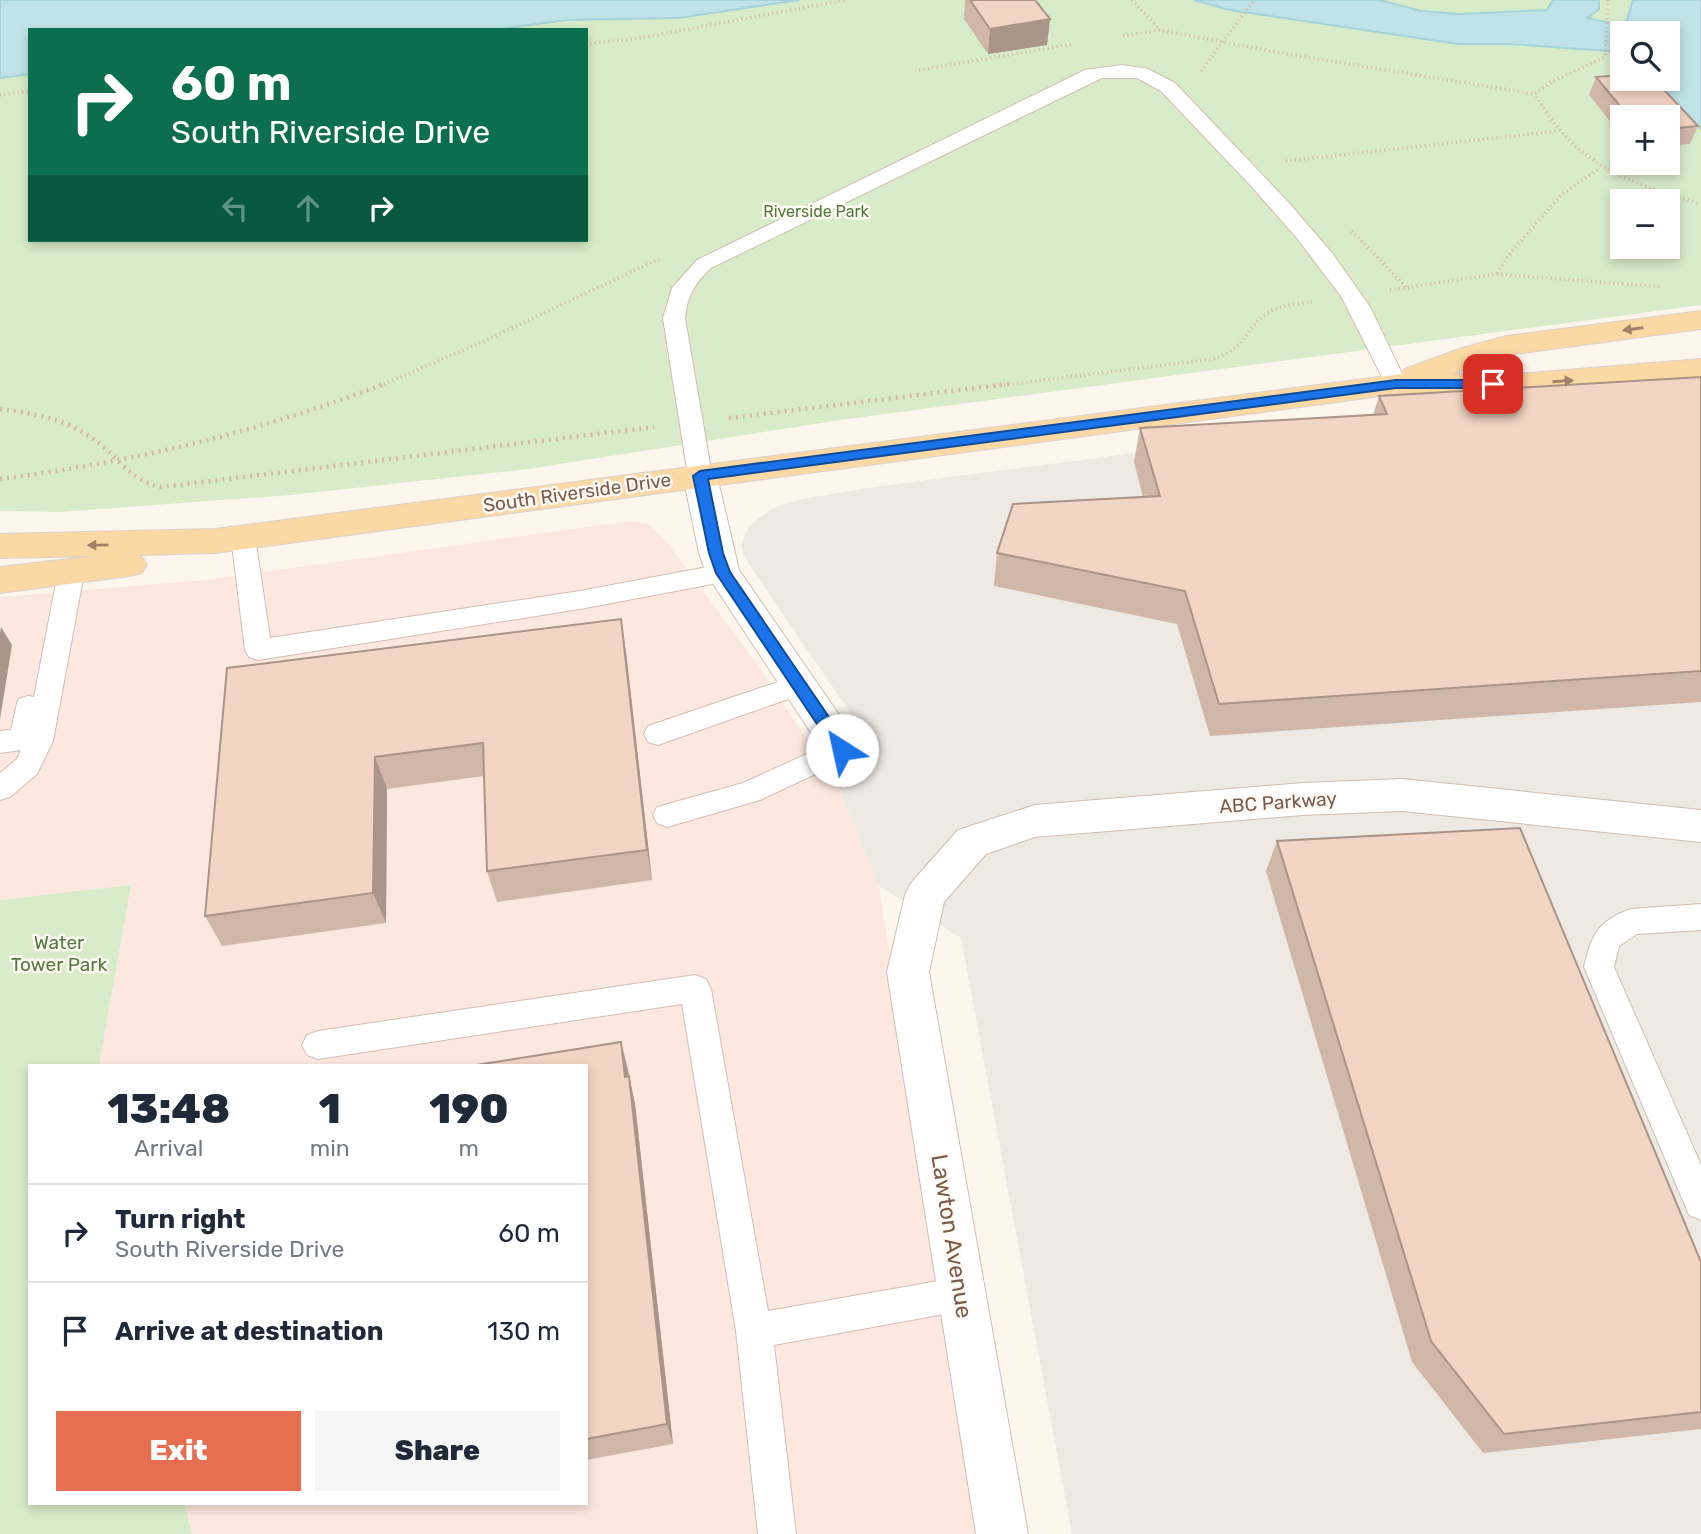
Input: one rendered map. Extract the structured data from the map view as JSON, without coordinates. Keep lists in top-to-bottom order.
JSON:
{
  "streets": {
    "main road": ["South Riverside Drive"],
    "street": ["ABC Parkway", "Lawton Avenue"]
  },
  "crossings": [
    ["ABC Parkway", "Lawton Avenue"]
  ],
  "parks": ["Riverside Park", "Water Tower Park"],
  "page": {
    "map_buttons": ["+", "−"],
    "turn": ["60 m", "South Riverside Drive"],
    "eta": [
      "13:48",
      "Arrival",
      "1",
      "min",
      "190",
      "m"
    ],
    "list": [
      {
        "name": "Turn right",
        "note": "South Riverside Drive",
        "value": "60 m"
      },
      {
        "name": "Arrive at destination",
        "value": "130 m"
      }
    ],
    "buttons": ["Exit", "Share"]
  }
}
